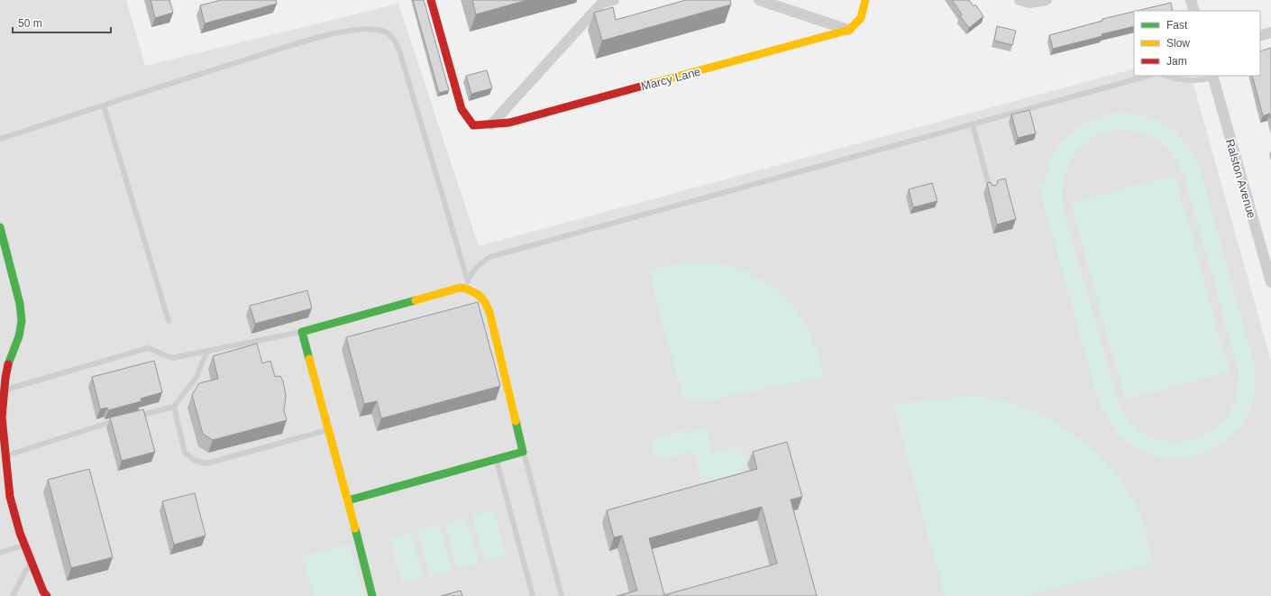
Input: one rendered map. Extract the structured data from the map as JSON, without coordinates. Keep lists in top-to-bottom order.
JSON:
{
  "streets": {
    "street": ["Marcy Lane", "Ralston Avenue"]
  },
  "legend": ["Fast", "Slow", "Jam"],
  "scale_bar": "50 m"
}
